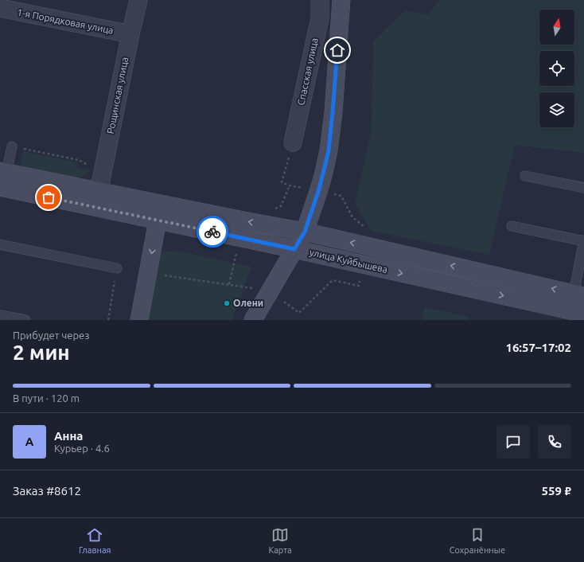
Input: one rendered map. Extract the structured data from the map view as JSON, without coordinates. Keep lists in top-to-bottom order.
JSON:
{
  "streets": {
    "main road": ["улица Куйбышева"],
    "street": ["1-я Порядковая улица", "Спасская улица", "Рощинская улица"]
  },
  "crossings": [
    ["1-я Порядковая улица", "Рощинская улица"],
    ["Рощинская улица", "улица Куйбышева"]
  ],
  "places": ["Олени"],
  "north": "top",
  "page": {
    "heading": ["2 мин", "Прибудет через", "16:57–17:02"],
    "panel": [
      "Анна",
      "Курьер · 4.6",
      "Заказ #8612",
      "559 ₽"
    ],
    "bar": "В пути · 120 m",
    "round": "А",
    "tabs": ["Главная", "Карта", "Сохранённые"]
  }
}
